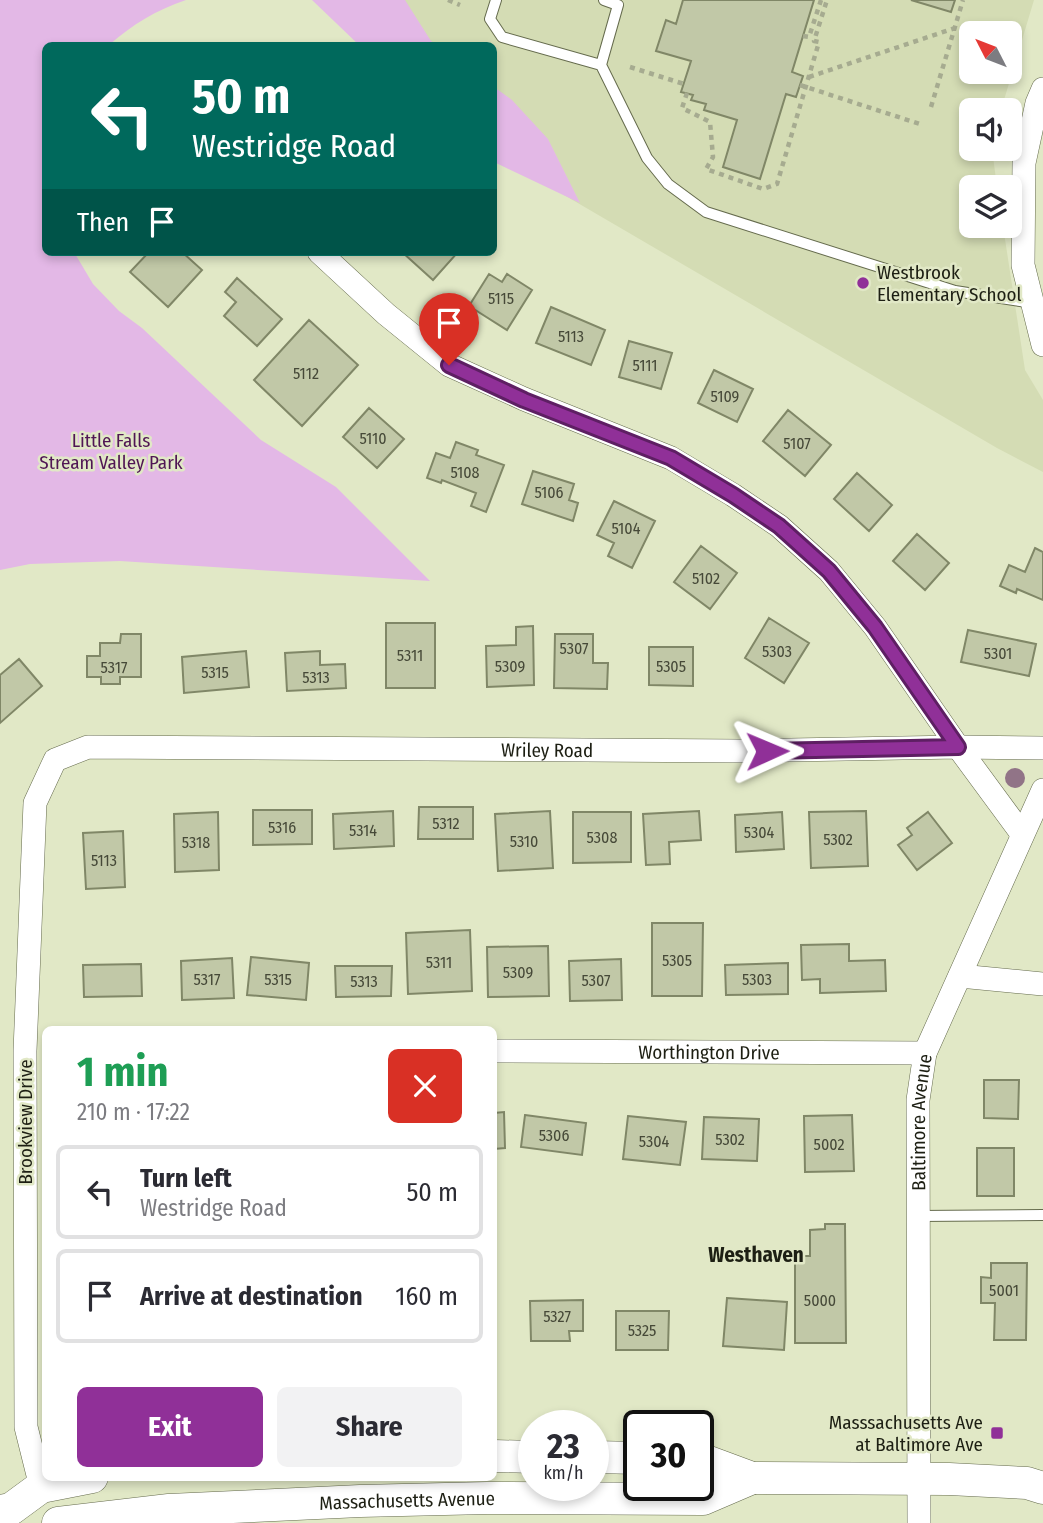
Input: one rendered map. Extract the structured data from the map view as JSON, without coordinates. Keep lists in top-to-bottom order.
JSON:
{
  "streets": {
    "main road": ["Massachusetts Avenue"],
    "street": [
      "Wriley Road",
      "Worthington Drive",
      "Brookview Drive",
      "Baltimore Avenue"
    ]
  },
  "crossings": [
    ["Wriley Road", "Brookview Drive"],
    ["Worthington Drive", "Baltimore Avenue"],
    ["Baltimore Avenue", "Massachusetts Avenue"]
  ],
  "districts": ["Westhaven"],
  "parks": ["Little Falls Stream Valley Park"],
  "places": {
    "other": ["Westbrook Elementary School"],
    "transit": ["Masssachusetts Ave at Baltimore Ave"]
  },
  "house_numbers": [
    "5115",
    "5113",
    "5111",
    "5112",
    "5109",
    "5110",
    "5107",
    "5108",
    "5106",
    "5104",
    "5102",
    "5307",
    "5303",
    "5301",
    "5311",
    "5309",
    "5305",
    "5317",
    "5315",
    "5313",
    "5312",
    "5316",
    "5314",
    "5304",
    "5308",
    "5302",
    "5310",
    "5318",
    "5113",
    "5305",
    "5311",
    "5309",
    "5317",
    "5315",
    "5303",
    "5307",
    "5313",
    "5306",
    "5302",
    "5304",
    "5002",
    "5001",
    "5000",
    "5327",
    "5325"
  ],
  "north": "top left",
  "page": {
    "turn": ["50 m", "Westridge Road"],
    "then": "Then",
    "heading": ["1 min", "210 m · 17:22"],
    "list": [
      {
        "name": "Turn left",
        "note": "Westridge Road",
        "value": "50 m"
      },
      {
        "name": "Arrive at destination",
        "value": "160 m"
      }
    ],
    "buttons": ["Exit", "Share"],
    "speed": "23 km/h",
    "limit": "30"
  }
}
